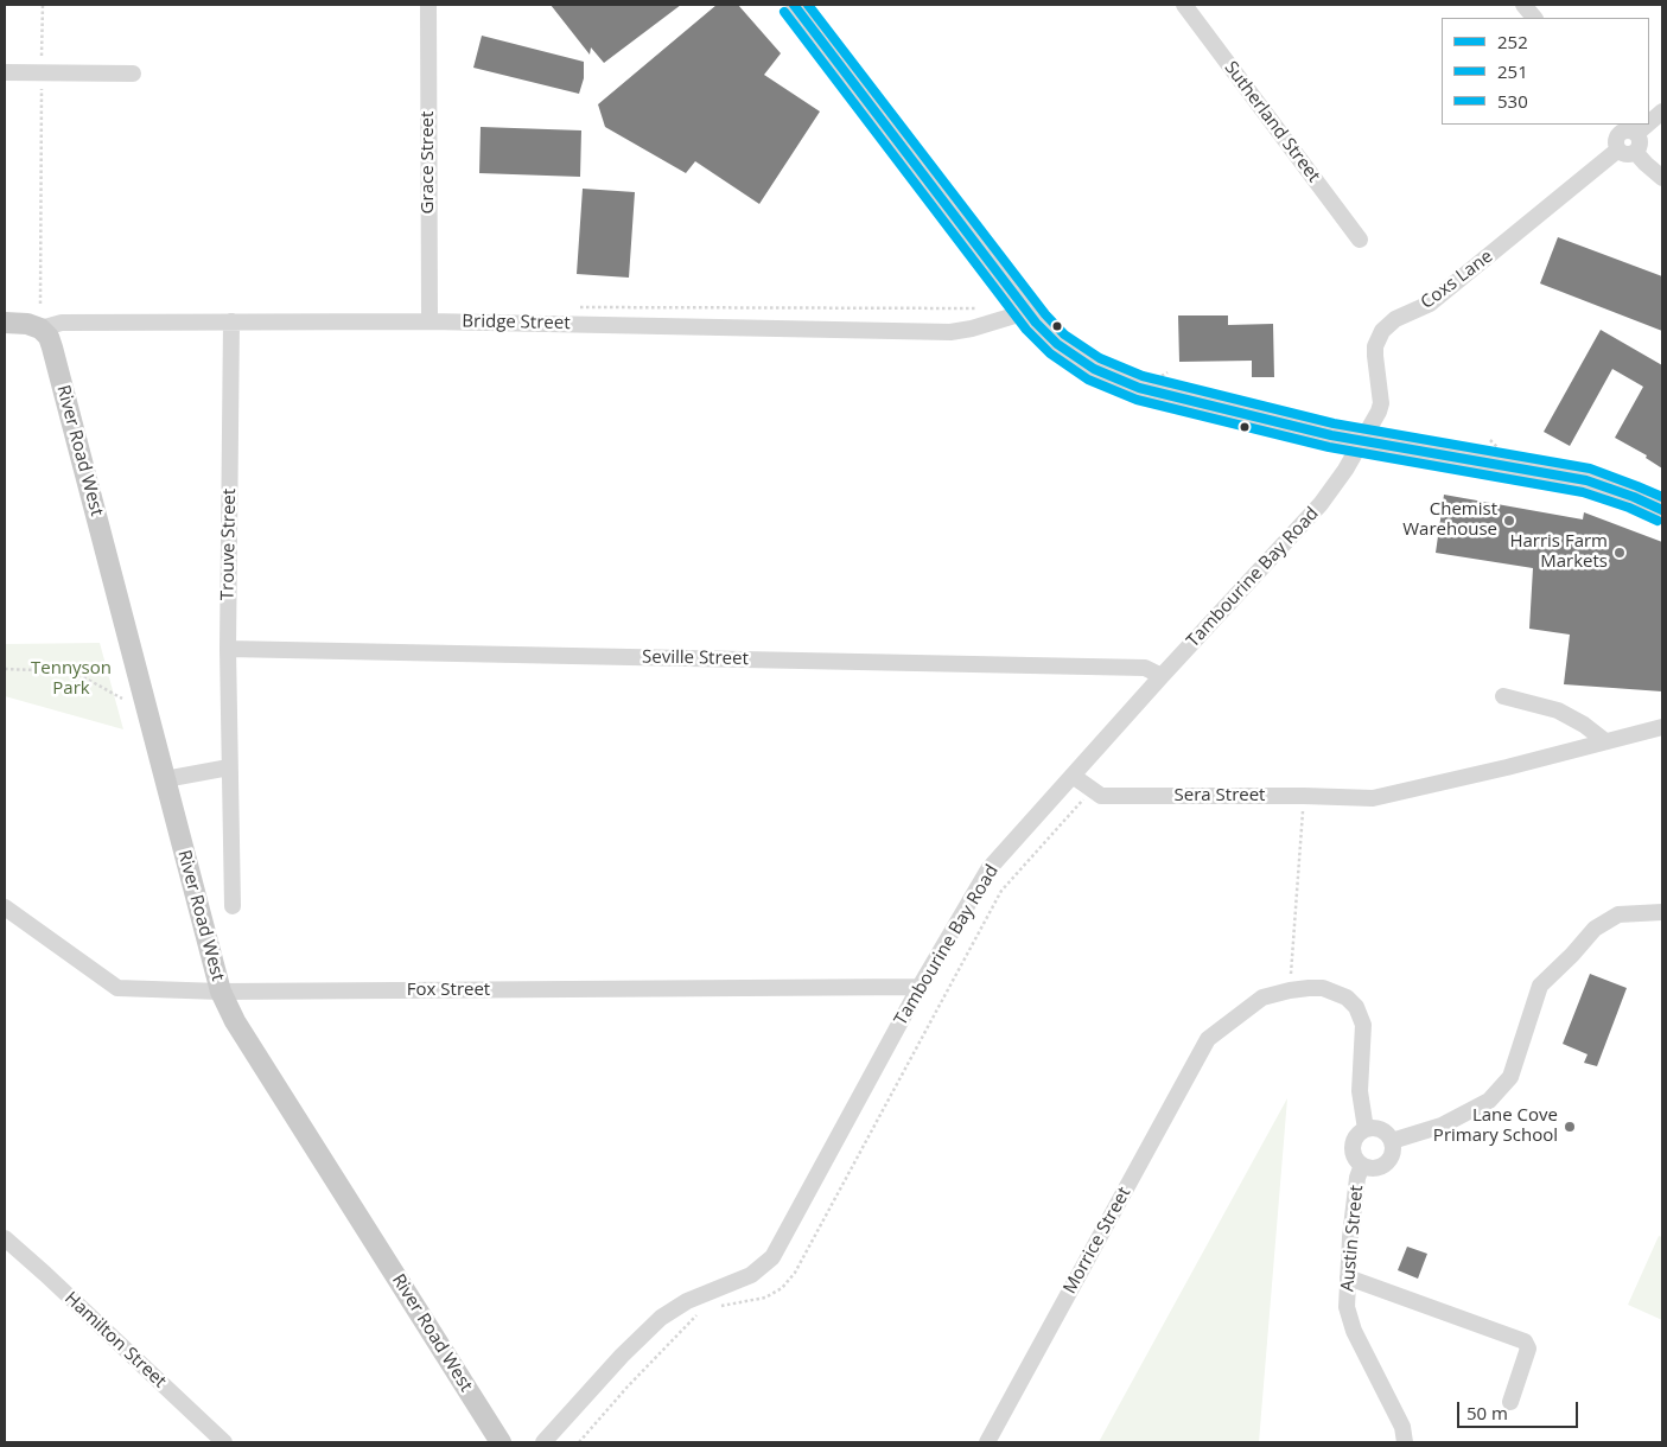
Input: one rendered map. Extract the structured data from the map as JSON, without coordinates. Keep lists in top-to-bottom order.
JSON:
{
  "streets": {
    "main road": ["Bridge Street", "River Road West"],
    "street": [
      "Sutherland Street",
      "Grace Street",
      "Coxs Lane",
      "Trouve Street",
      "Tambourine Bay Road",
      "Seville Street",
      "Sera Street",
      "Fox Street",
      "Austin Street",
      "Morrice Street",
      "Hamilton Street"
    ]
  },
  "crossings": [
    ["Grace Street", "Bridge Street"],
    ["Coxs Lane", "Tambourine Bay Road"],
    ["Bridge Street", "River Road West"],
    ["Bridge Street", "Trouve Street"],
    ["River Road West", "Fox Street"],
    ["Trouve Street", "Seville Street"],
    ["Tambourine Bay Road", "Seville Street"],
    ["Tambourine Bay Road", "Sera Street"],
    ["Tambourine Bay Road", "Fox Street"]
  ],
  "parks": ["Tennyson Park"],
  "places": ["Chemist Warehouse", "Harris Farm Markets", "Lane Cove Primary School"],
  "lines": ["transit line 252", "transit line 530", "transit line 251"],
  "legend": ["252", "251", "530"],
  "scale_bar": "50 m"
}
